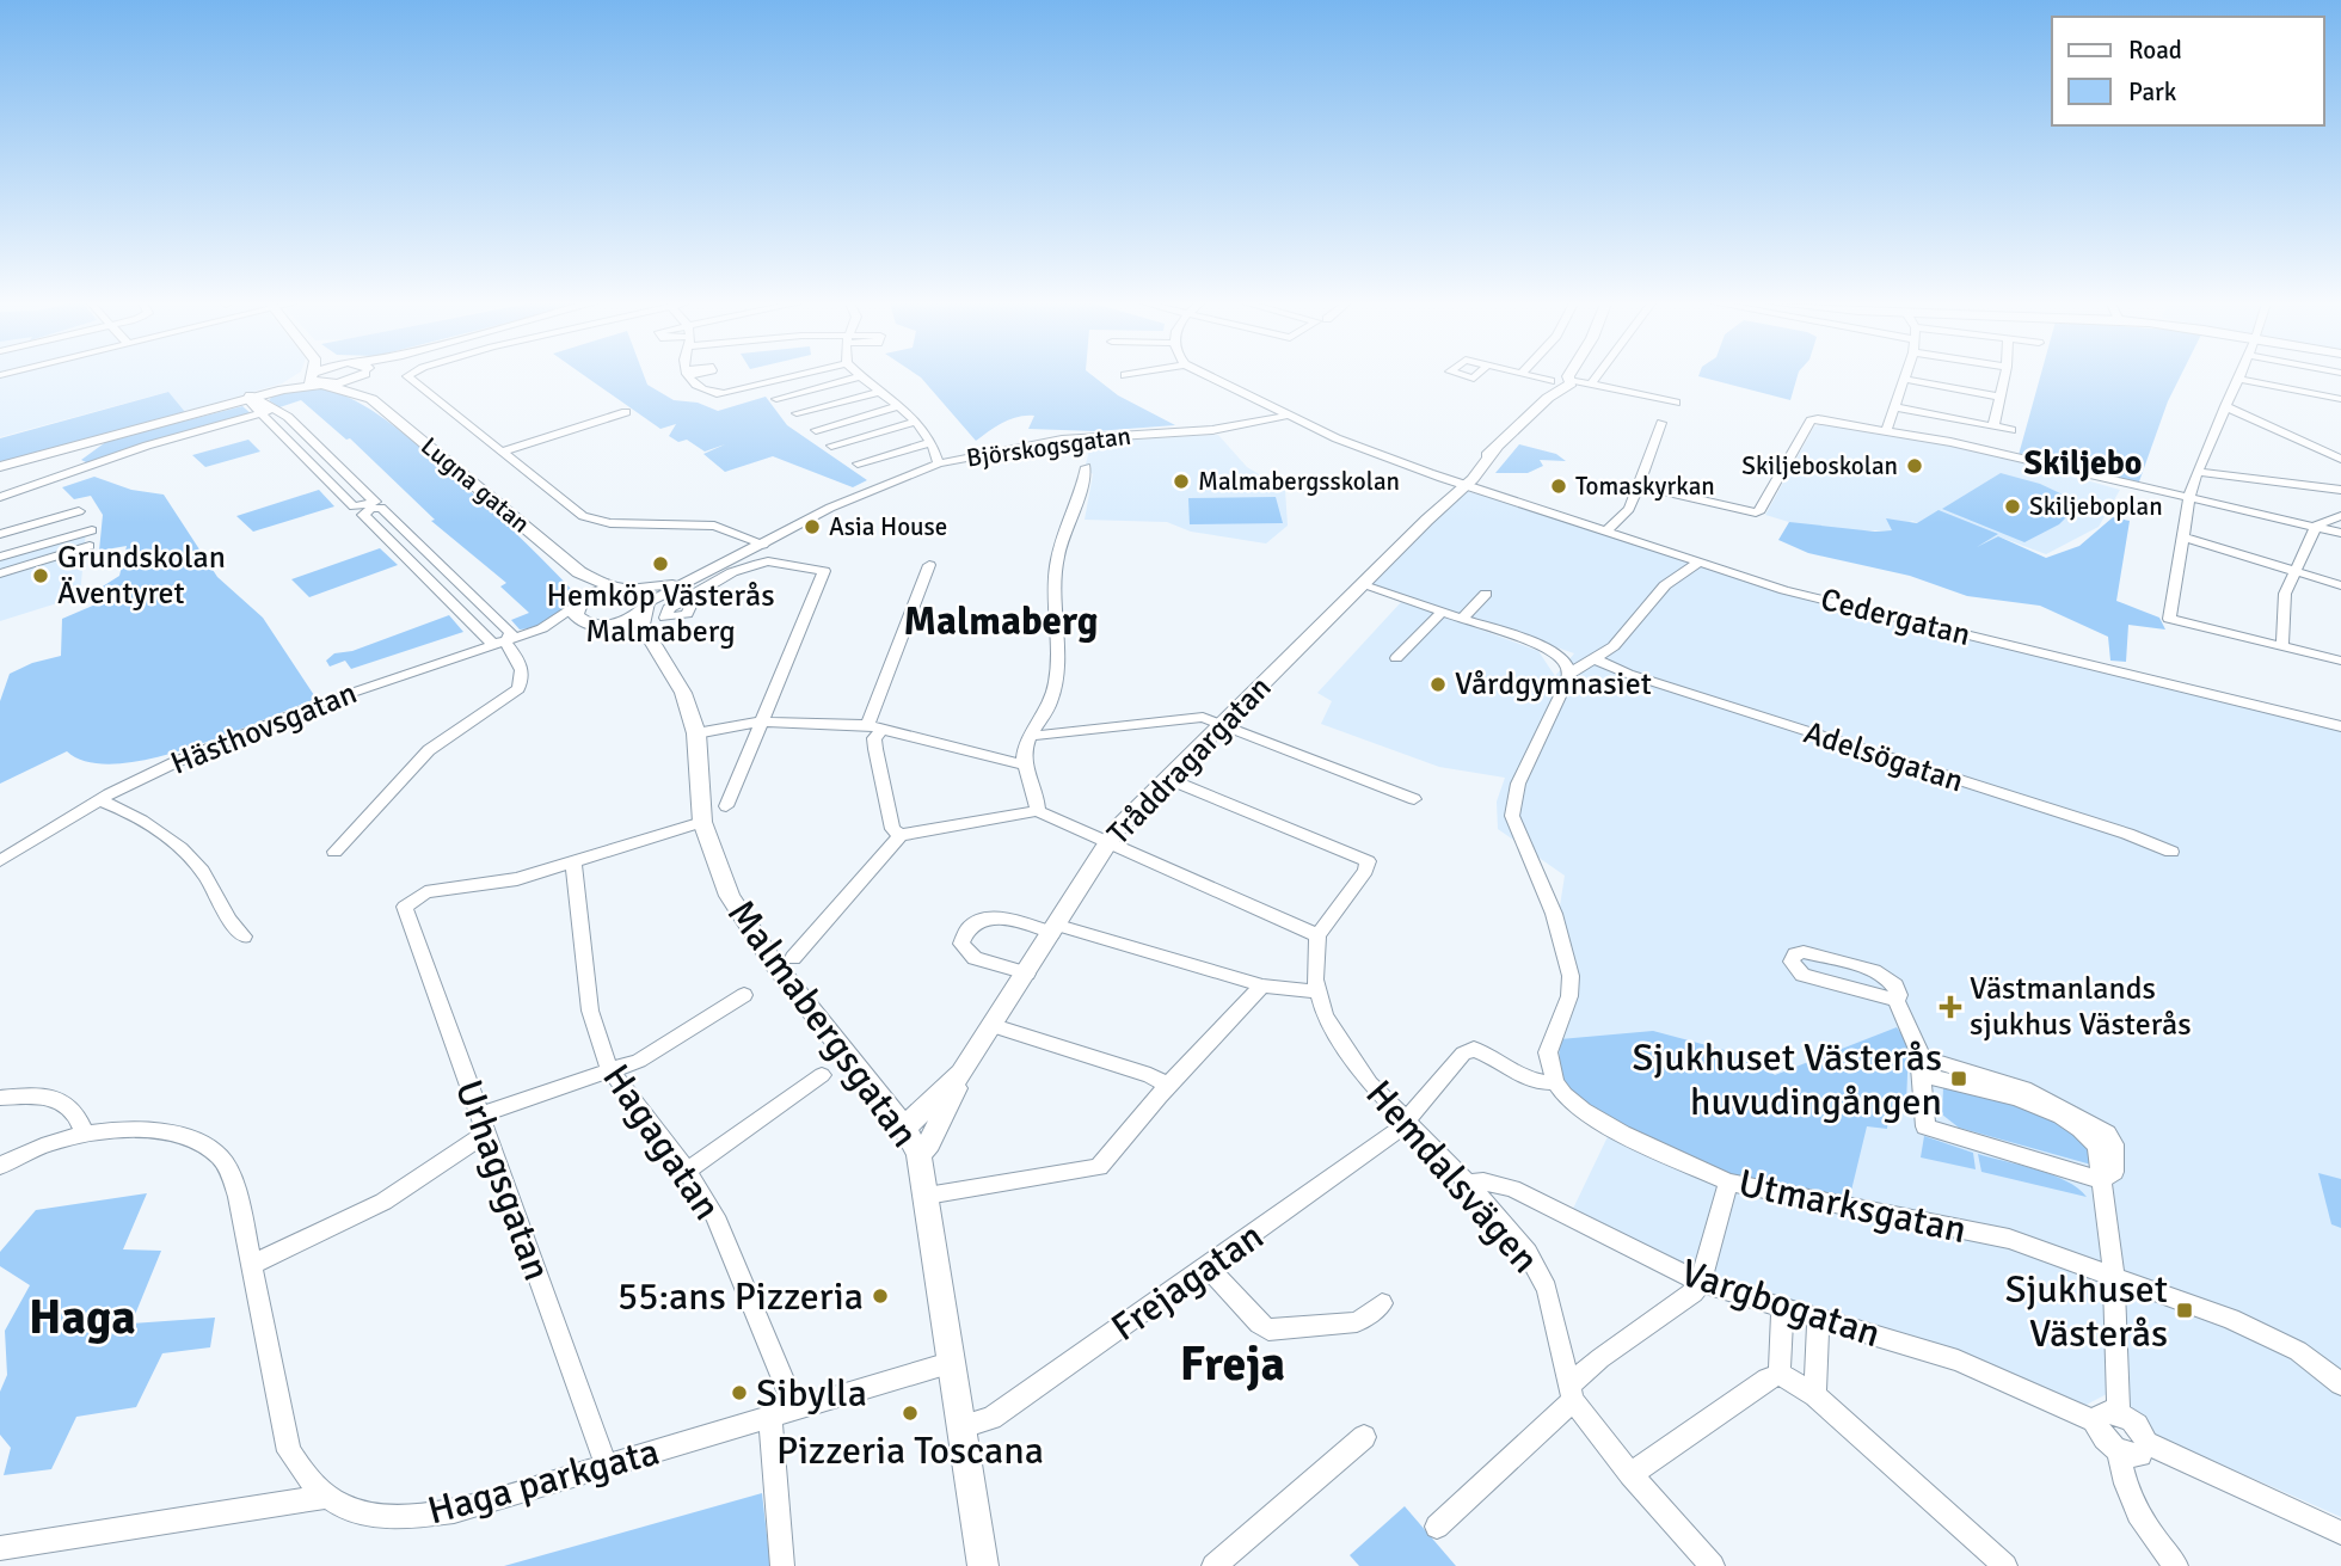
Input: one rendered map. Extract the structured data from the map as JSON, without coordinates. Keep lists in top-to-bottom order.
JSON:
{
  "streets": {
    "main road": ["Lugna gatan", "Tråddragargatan", "Malmabergsgatan"],
    "street": [
      "Björskogsgatan",
      "Cedergatan",
      "Hästhovsgatan",
      "Adelsögatan",
      "Hagagatan",
      "Hemdalsvägen",
      "Urhagsgatan",
      "Utmarksgatan",
      "Frejagatan",
      "Vargbogatan",
      "Haga parkgata"
    ]
  },
  "crossings": [
    ["Björskogsgatan", "Malmabergsgatan"],
    ["Lugna gatan", "Hästhovsgatan"],
    ["Cedergatan", "Tråddragargatan"],
    ["Tråddragargatan", "Malmabergsgatan"],
    ["Malmabergsgatan", "Frejagatan"],
    ["Malmabergsgatan", "Haga parkgata"],
    ["Hagagatan", "Urhagsgatan"],
    ["Hagagatan", "Haga parkgata"],
    ["Hemdalsvägen", "Frejagatan"],
    ["Hemdalsvägen", "Vargbogatan"],
    ["Urhagsgatan", "Haga parkgata"]
  ],
  "districts": [
    "Skiljebo",
    "Malmaberg",
    "Haga",
    "Freja"
  ],
  "places": {
    "other": [
      "Skiljeboskolan",
      "Malmabergsskolan",
      "Tomaskyrkan",
      "Skiljeboplan",
      "Asia House",
      "Hemköp Västerås Malmaberg",
      "Grundskolan Äventyret",
      "Vårdgymnasiet",
      "55:ans Pizzeria",
      "Sibylla",
      "Pizzeria Toscana"
    ],
    "health": ["Västmanlands sjukhus Västerås"],
    "transit": ["Sjukhuset Västerås huvudingången", "Sjukhuset Västerås"]
  },
  "legend": ["Road", "Park"]
}
